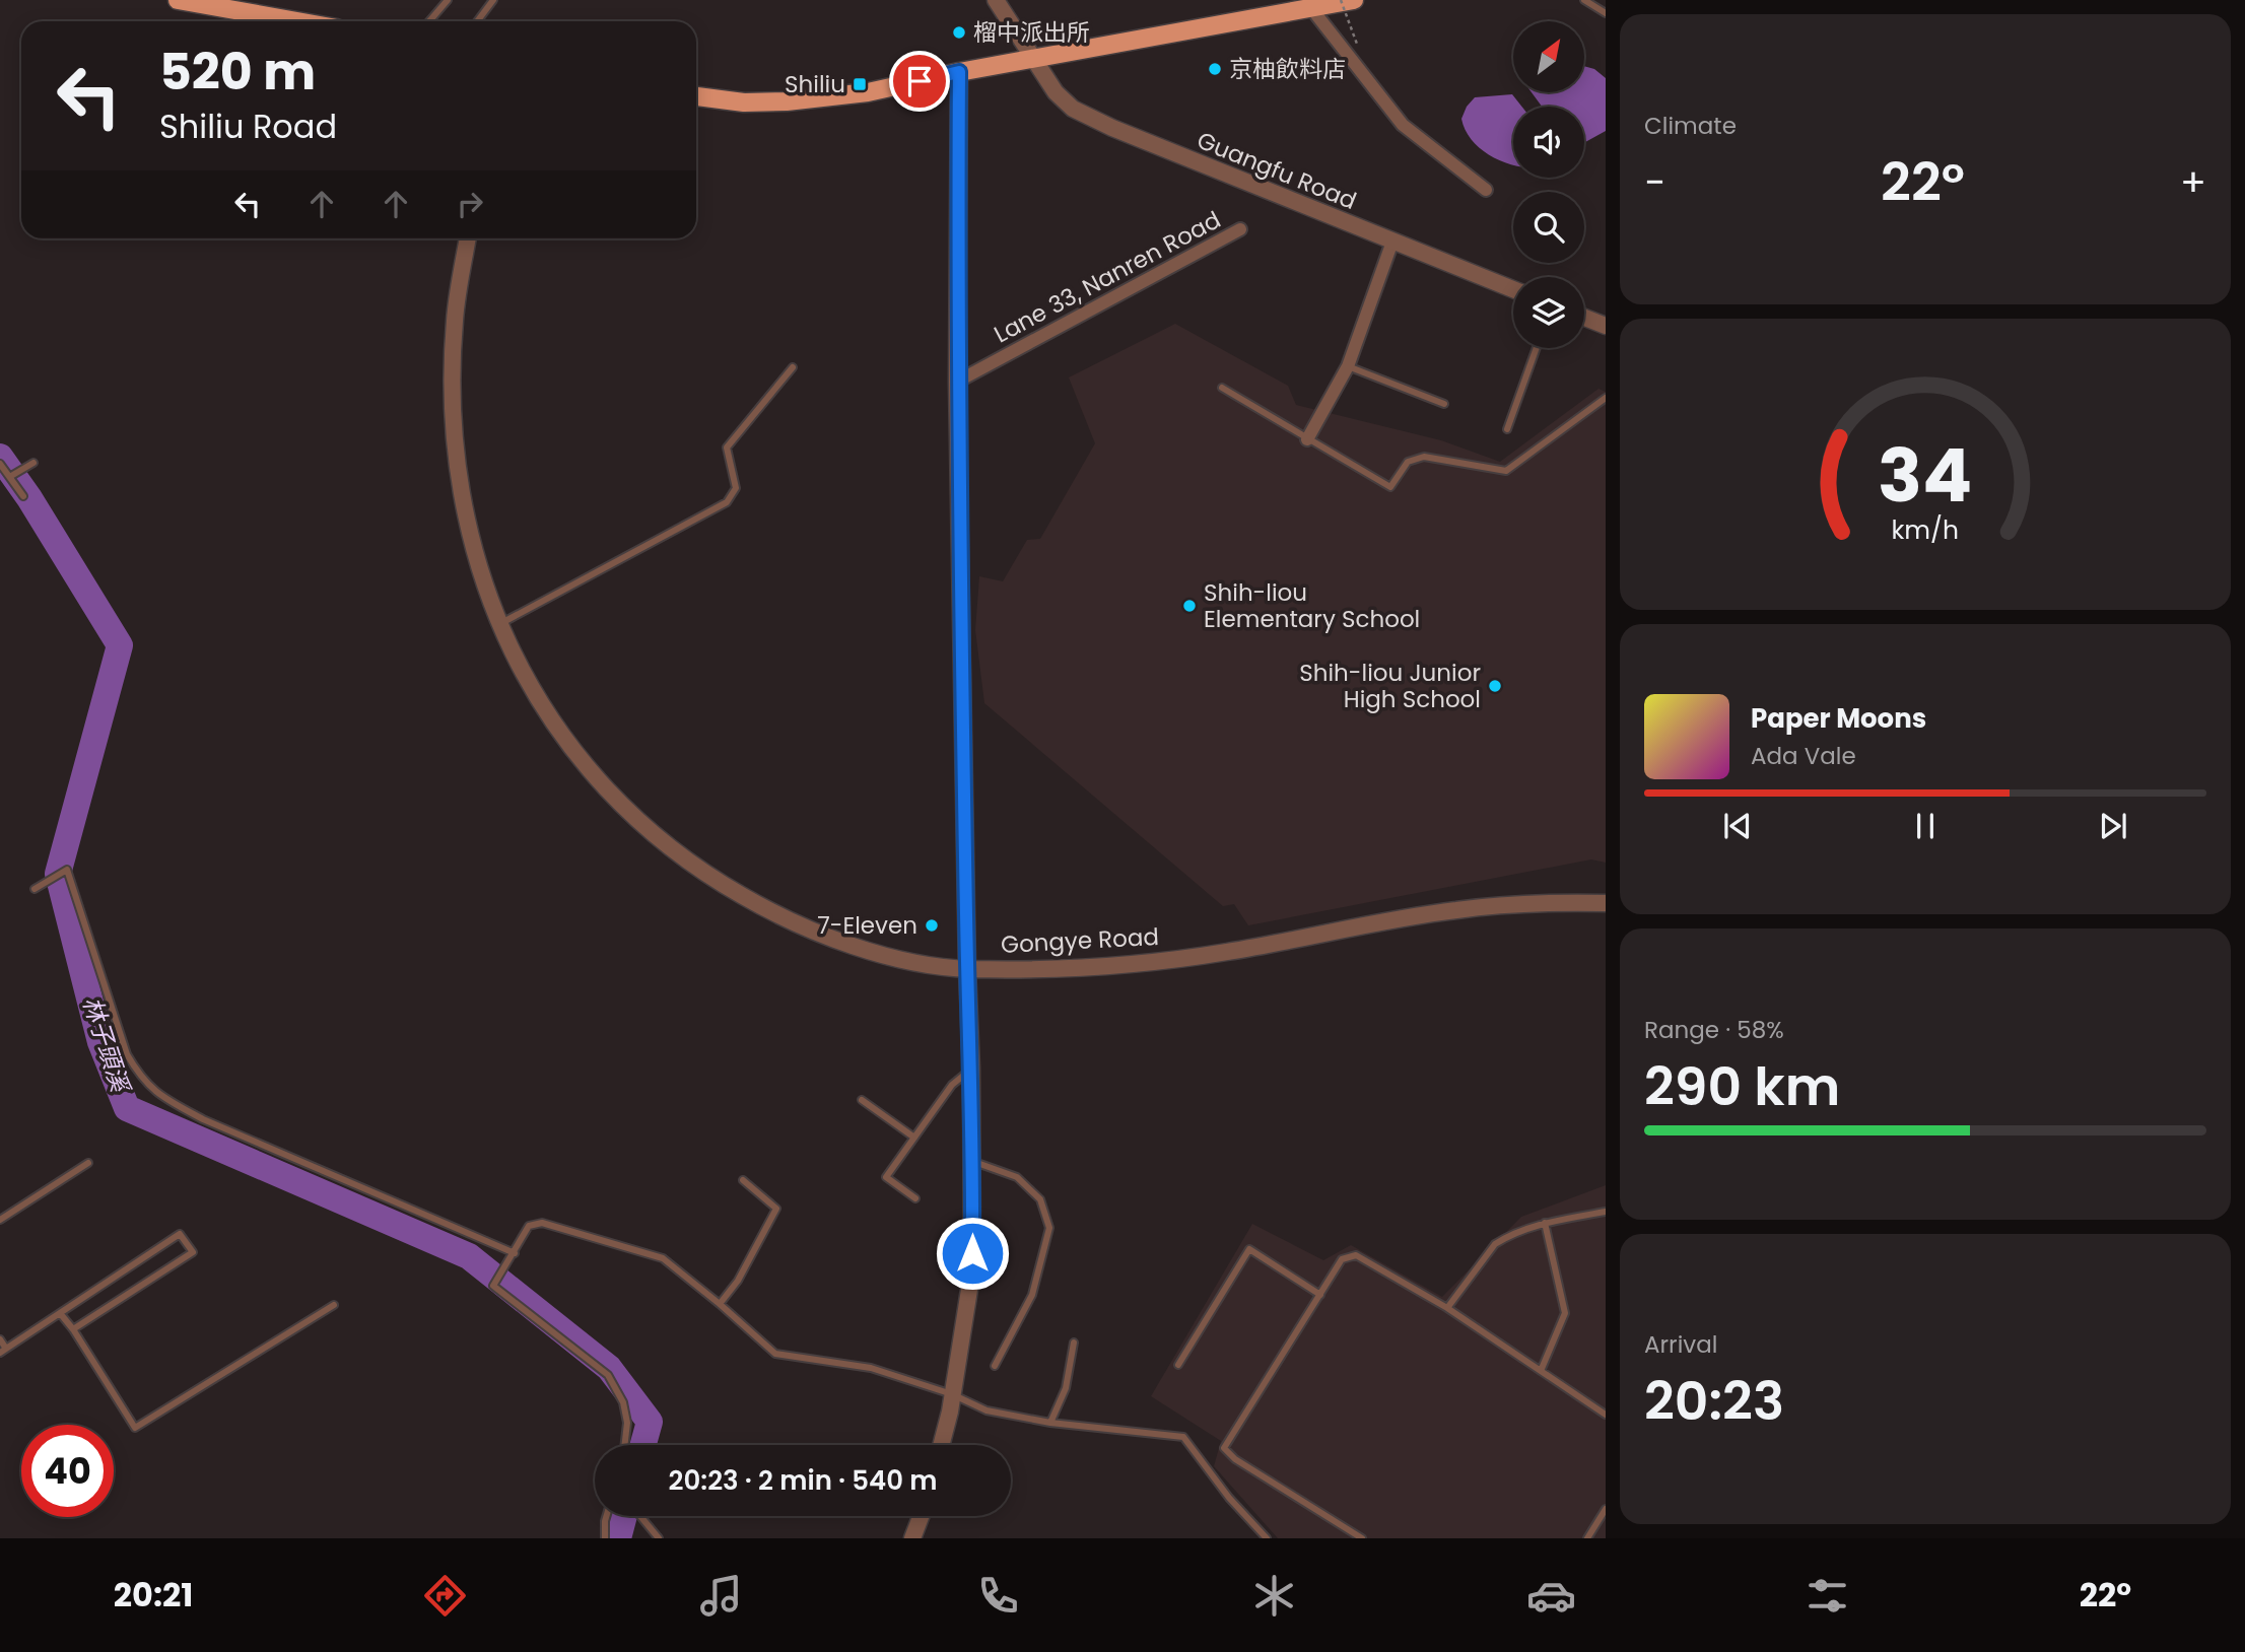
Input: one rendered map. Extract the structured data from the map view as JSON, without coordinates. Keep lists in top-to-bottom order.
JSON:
{
  "streets": {
    "street": ["Guangfu Road", "Lane 33, Nanren Road", "Gongye Road"]
  },
  "water": ["林子頭溪"],
  "places": {
    "other": [
      "榴中派出所",
      "京柚飲料店",
      "Shih-liou Elementary School",
      "Shih-liou Junior High School",
      "7-Eleven"
    ],
    "transit": ["Shiliu"]
  },
  "north": "top right",
  "page": {
    "tile": [
      "Climate",
      ["Range · 58%", "290 km"],
      ["Arrival", "20:23"]
    ],
    "turn": ["520 m", "Shiliu Road"],
    "heat": ["−", "22°", "+"],
    "song": ["Paper Moons", "Ada Vale"],
    "limit": "40",
    "trip": "20:23 · 2 min · 540 m",
    "tabs": ["20:21", "22°"],
    "gauge": ["34", "km/h"]
  }
}
